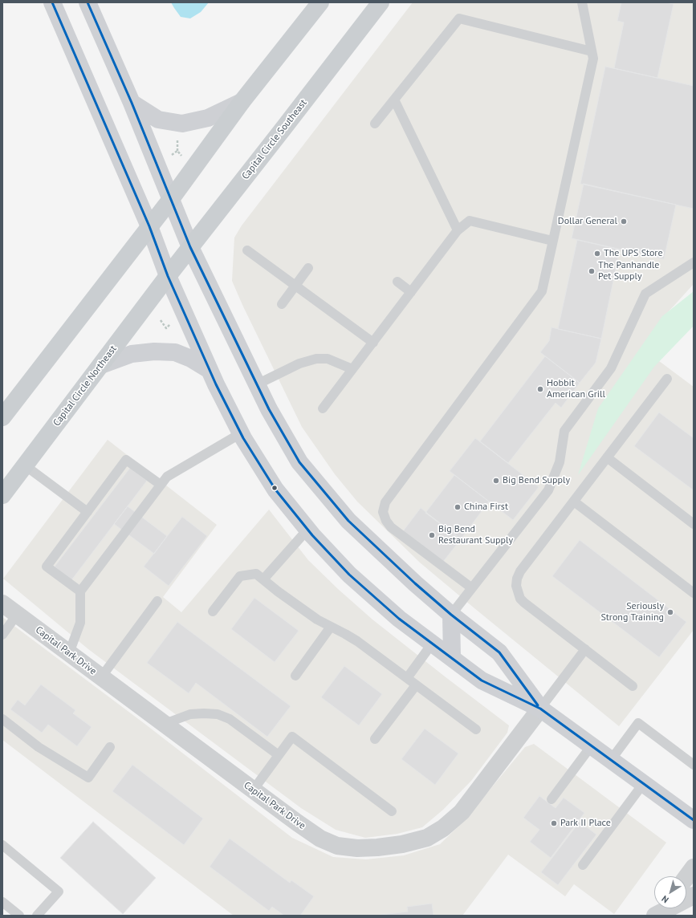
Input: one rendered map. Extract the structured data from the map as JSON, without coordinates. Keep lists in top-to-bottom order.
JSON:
{
  "streets": {
    "main road": ["Capital Circle Southeast", "Capital Circle Northeast"],
    "street": ["Capital Park Drive"]
  },
  "crossings": [
    ["Capital Circle Southeast", "Capital Circle Northeast"]
  ],
  "places": [
    "Dollar General",
    "The UPS Store",
    "The Panhandle Pet Supply",
    "Hobbit American Grill",
    "Big Bend Supply",
    "China First",
    "Big Bend Restaurant Supply",
    "Seriously Strong Training",
    "Park II Place"
  ],
  "north": "bottom left"
}
